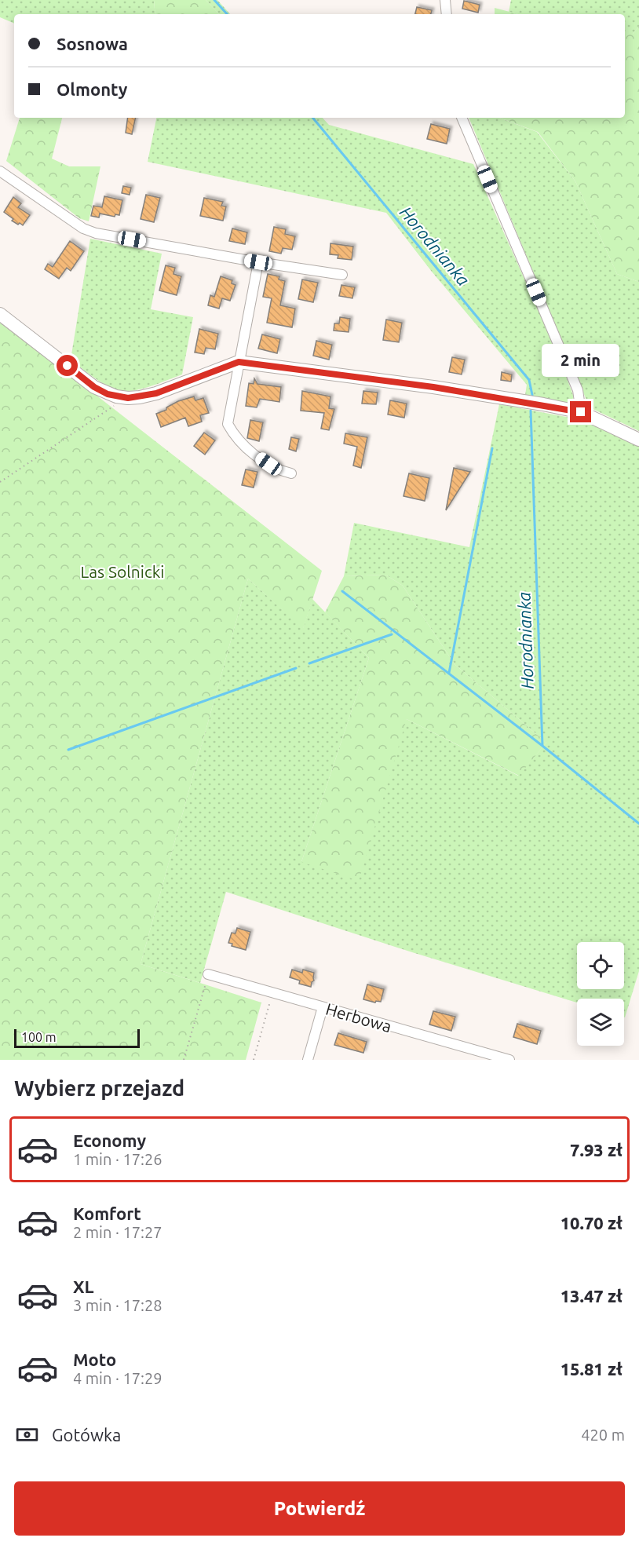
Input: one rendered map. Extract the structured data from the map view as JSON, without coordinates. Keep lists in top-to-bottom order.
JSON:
{
  "streets": {
    "street": ["Herbowa"]
  },
  "water": ["Horodnianka"],
  "parks": ["Las Solnicki"],
  "scale_bar": "100 m",
  "page": {
    "banner": ["Sosnowa", "Olmonty"],
    "bubble": "2 min",
    "scale": "100 m",
    "heading": "Wybierz przejazd",
    "list": [
      {
        "name": "Economy",
        "note": "1 min · 17:26",
        "value": "7.93 zł"
      },
      {
        "name": "Komfort",
        "note": "2 min · 17:27",
        "value": "10.70 zł"
      },
      {
        "name": "XL",
        "note": "3 min · 17:28",
        "value": "13.47 zł"
      },
      {
        "name": "Moto",
        "note": "4 min · 17:29",
        "value": "15.81 zł"
      }
    ],
    "pay": ["Gotówka", "420 m"],
    "buttons": "Potwierdź"
  }
}
